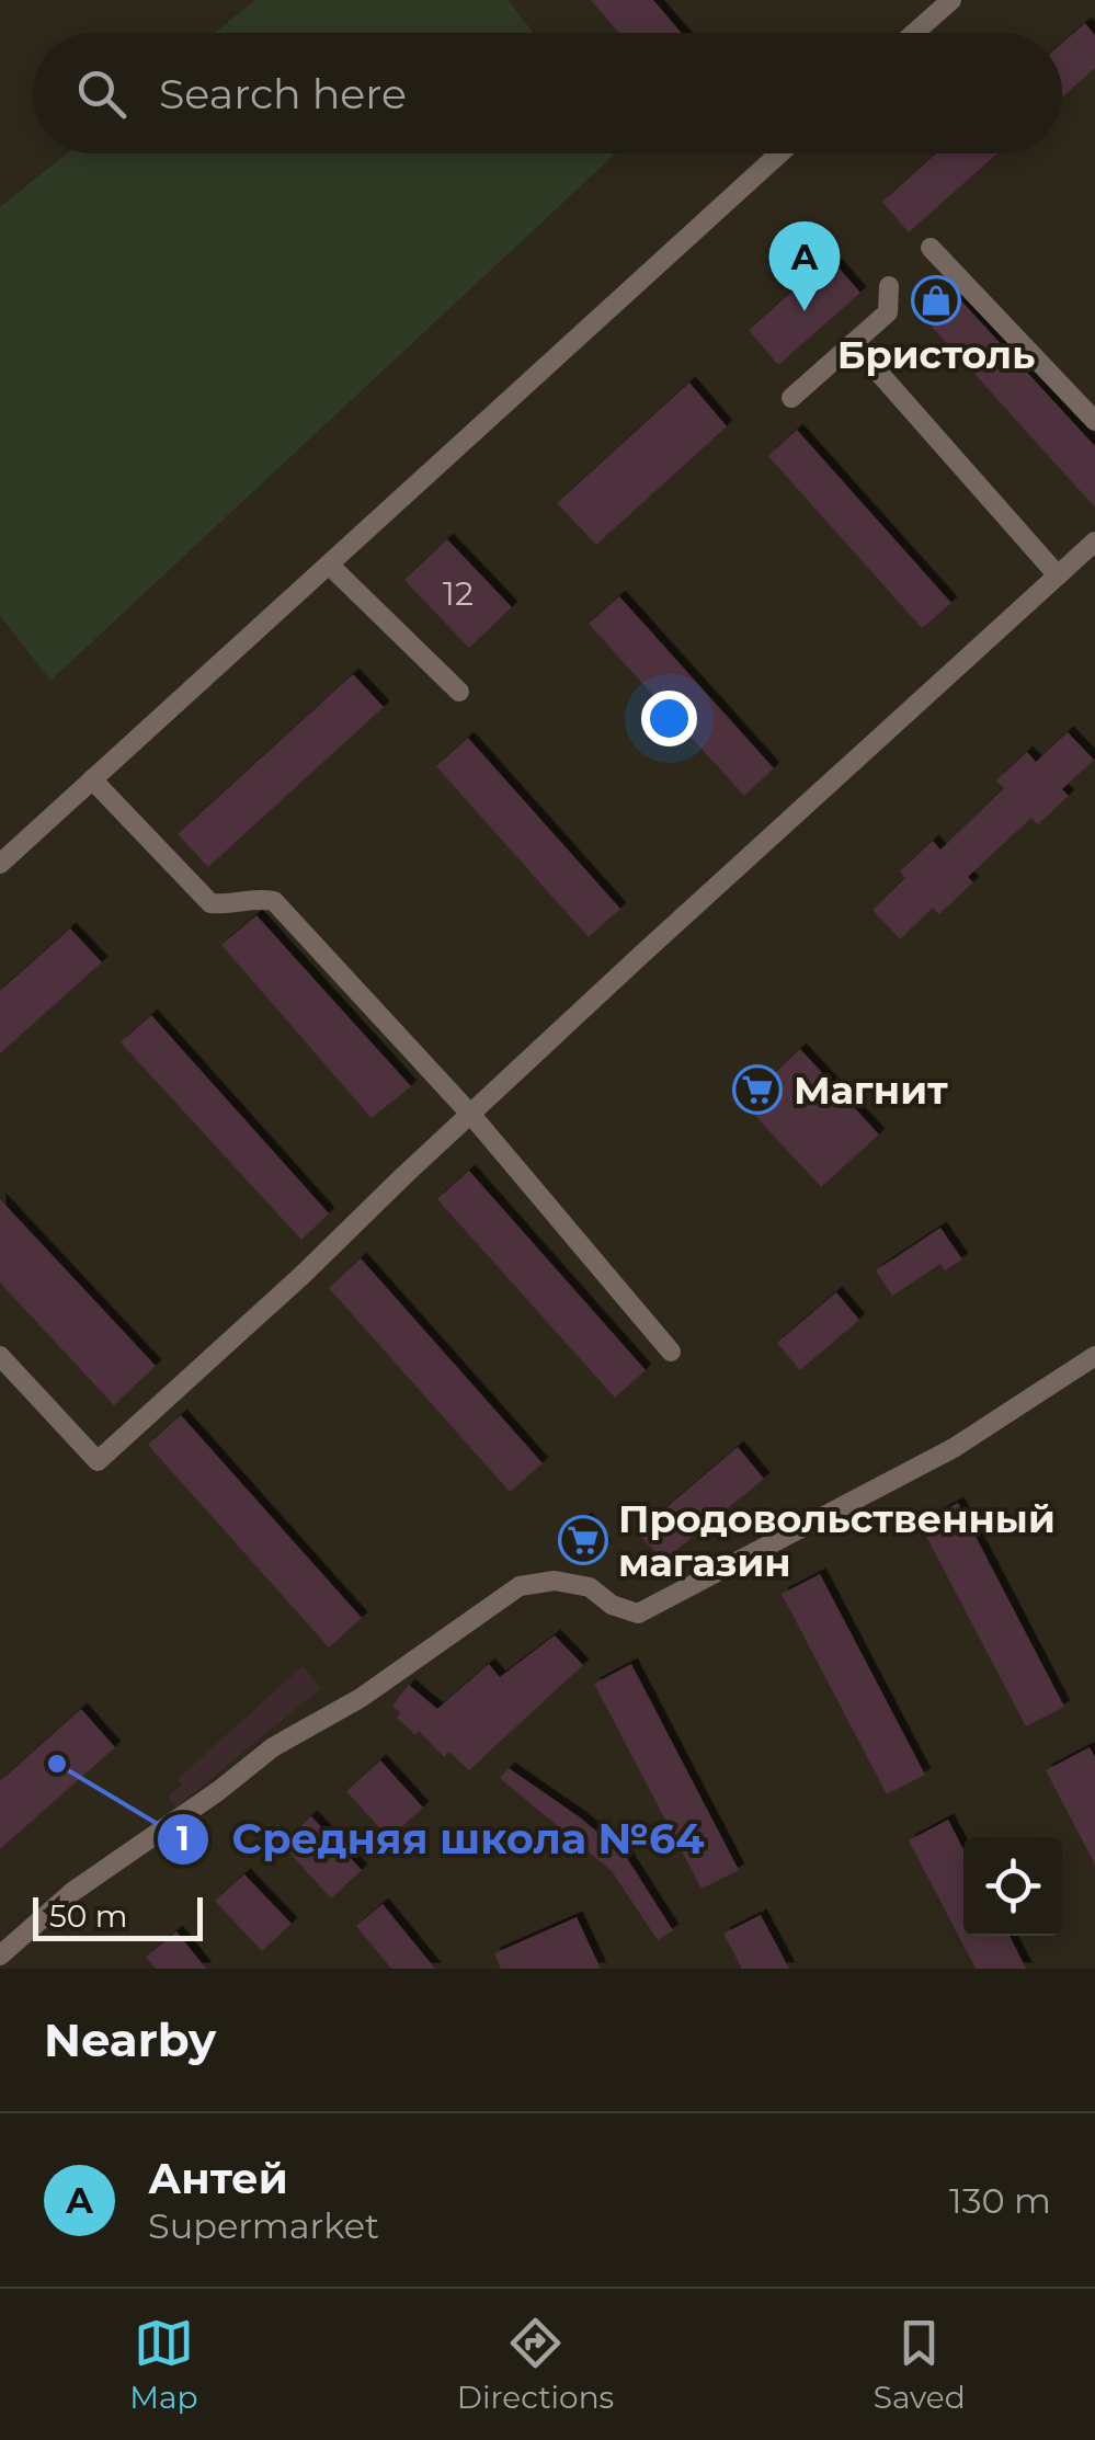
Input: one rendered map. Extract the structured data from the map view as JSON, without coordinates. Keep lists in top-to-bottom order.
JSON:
{
  "places": {
    "shop": ["Бристоль"],
    "supermarket": ["Магнит", "Продовольственный магазин"],
    "other": ["Средняя школа №64"]
  },
  "house_numbers": ["12"],
  "scale_bar": "50 m",
  "page": {
    "search": "Search here",
    "pins": "A",
    "scale": "50 m",
    "heading": "Nearby",
    "list": [
      {
        "mark": "A",
        "name": "Антей",
        "note": "Supermarket",
        "value": "130 m"
      }
    ],
    "nav": ["Map", "Directions", "Saved"]
  }
}
